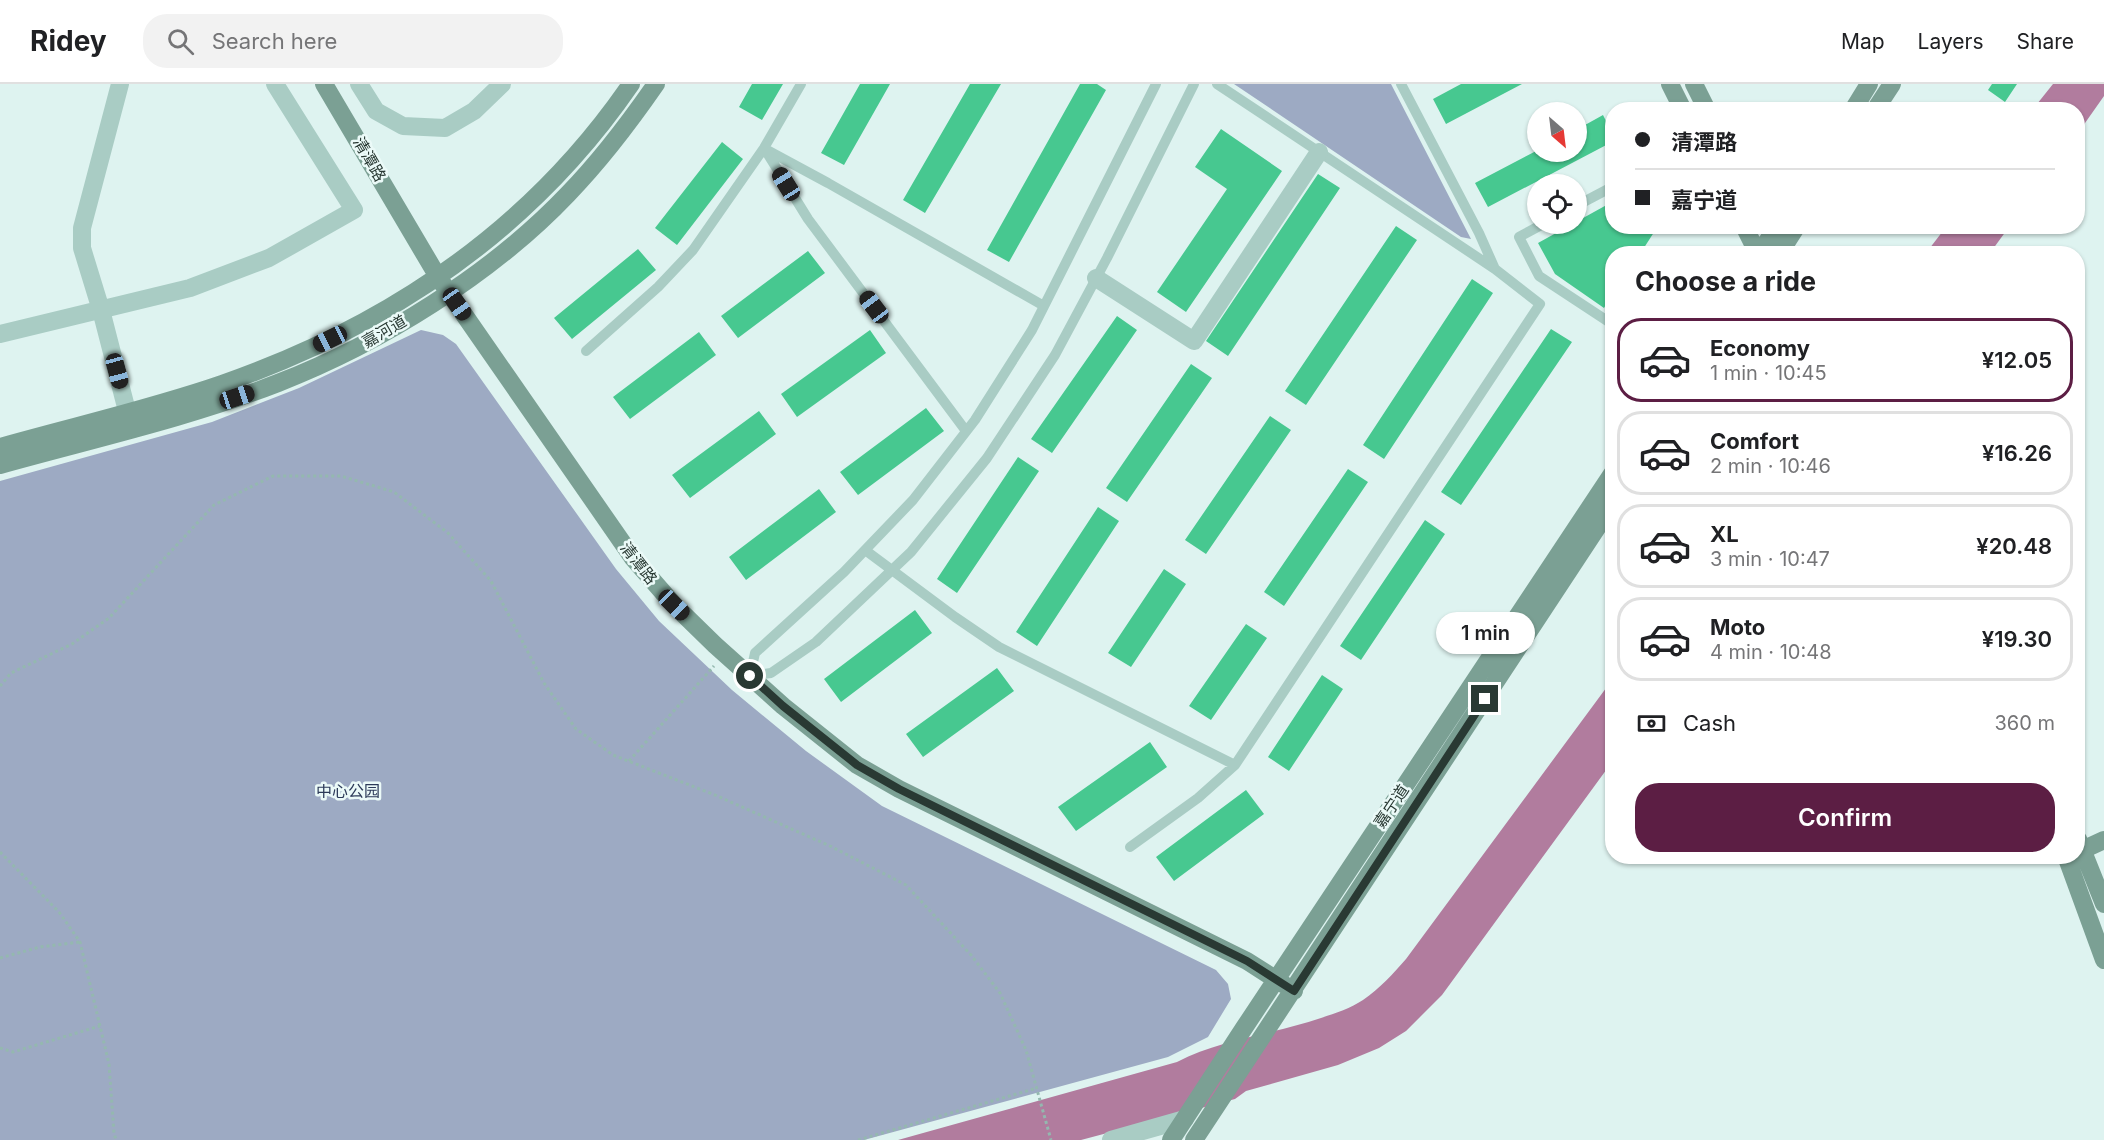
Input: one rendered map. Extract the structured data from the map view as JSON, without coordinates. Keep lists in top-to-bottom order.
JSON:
{
  "streets": {
    "street": ["清潭路", "嘉河道", "嘉宁道"]
  },
  "crossings": [
    ["清潭路", "嘉河道"],
    ["清潭路", "嘉宁道"]
  ],
  "parks": ["中心公园"],
  "north": "bottom right",
  "page": {
    "header": "Ridey",
    "search": "Search here",
    "nav": ["Map", "Layers", "Share"],
    "banner": ["清潭路", "嘉宁道"],
    "heading": "Choose a ride",
    "list": [
      {
        "name": "Economy",
        "note": "1 min · 10:45",
        "value": "¥12.05"
      },
      {
        "name": "Comfort",
        "note": "2 min · 10:46",
        "value": "¥16.26"
      },
      {
        "name": "XL",
        "note": "3 min · 10:47",
        "value": "¥20.48"
      },
      {
        "name": "Moto",
        "note": "4 min · 10:48",
        "value": "¥19.30"
      }
    ],
    "bubble": "1 min",
    "pay": ["Cash", "360 m"],
    "buttons": "Confirm"
  }
}
